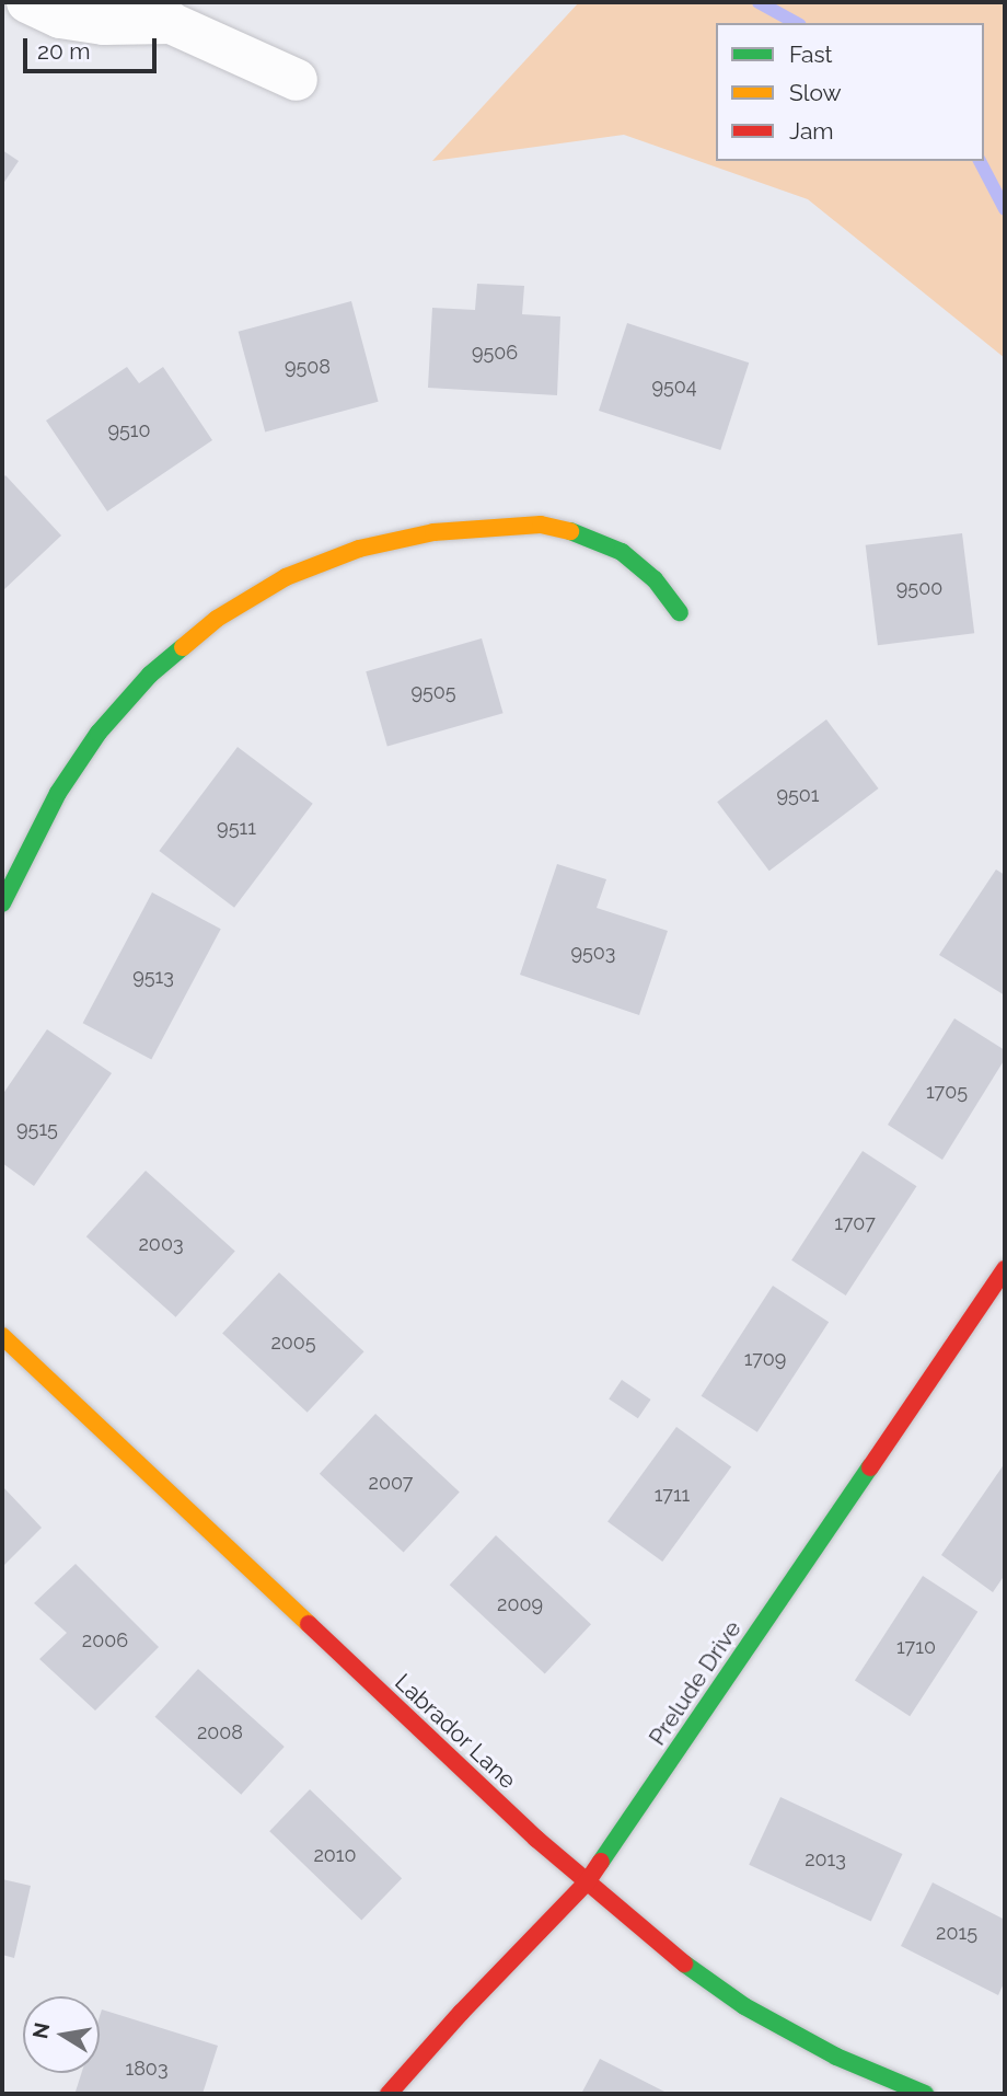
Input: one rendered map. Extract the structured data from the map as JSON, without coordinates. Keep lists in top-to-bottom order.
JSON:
{
  "streets": {
    "street": ["Prelude Drive", "Labrador Lane"]
  },
  "crossings": [
    ["Prelude Drive", "Labrador Lane"]
  ],
  "house_numbers": [
    "9506",
    "9508",
    "9504",
    "9510",
    "9500",
    "9505",
    "9501",
    "9511",
    "9503",
    "9513",
    "1705",
    "9515",
    "1707",
    "2003",
    "2005",
    "1709",
    "2007",
    "1711",
    "2009",
    "2006",
    "1710",
    "2008",
    "2010",
    "2013",
    "2015",
    "1803"
  ],
  "legend": ["Fast", "Slow", "Jam"],
  "scale_bar": "20 m",
  "north": "left"
}
